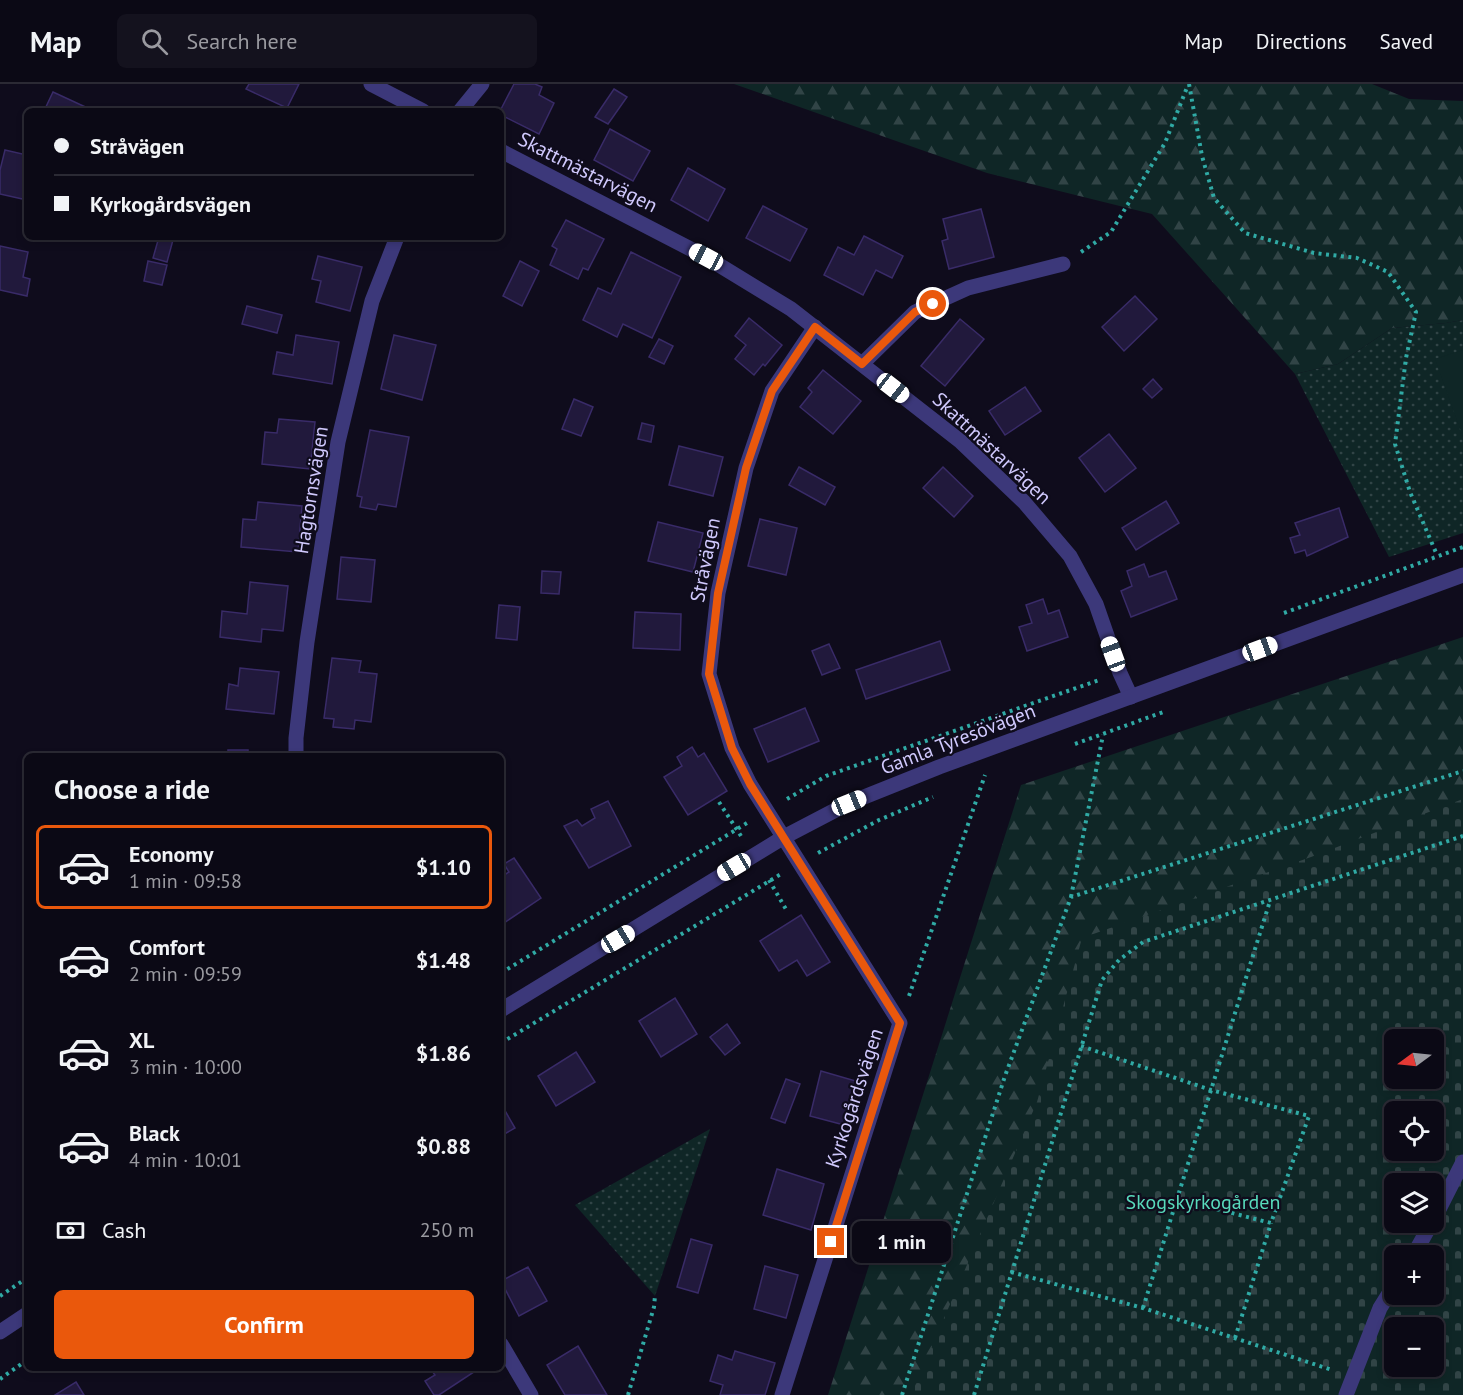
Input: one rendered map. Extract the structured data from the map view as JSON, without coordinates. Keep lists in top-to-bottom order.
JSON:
{
  "streets": {
    "street": [
      "Skattmästarvägen",
      "Hagtornsvägen",
      "Stråvägen",
      "Gamla Tyresövägen",
      "Kyrkogårdsvägen"
    ]
  },
  "crossings": [
    ["Skattmästarvägen", "Stråvägen"],
    ["Skattmästarvägen", "Gamla Tyresövägen"],
    ["Stråvägen", "Gamla Tyresövägen"],
    ["Stråvägen", "Kyrkogårdsvägen"],
    ["Gamla Tyresövägen", "Kyrkogårdsvägen"]
  ],
  "parks": ["Skogskyrkogården"],
  "north": "left",
  "page": {
    "header": "Map",
    "search": "Search here",
    "nav": ["Map", "Directions", "Saved"],
    "banner": ["Stråvägen", "Kyrkogårdsvägen"],
    "heading": "Choose a ride",
    "list": [
      {
        "name": "Economy",
        "note": "1 min · 09:58",
        "value": "$1.10"
      },
      {
        "name": "Comfort",
        "note": "2 min · 09:59",
        "value": "$1.48"
      },
      {
        "name": "XL",
        "note": "3 min · 10:00",
        "value": "$1.86"
      },
      {
        "name": "Black",
        "note": "4 min · 10:01",
        "value": "$0.88"
      }
    ],
    "map_buttons": ["+", "−"],
    "pay": ["Cash", "250 m"],
    "bubble": "1 min",
    "buttons": "Confirm"
  }
}
